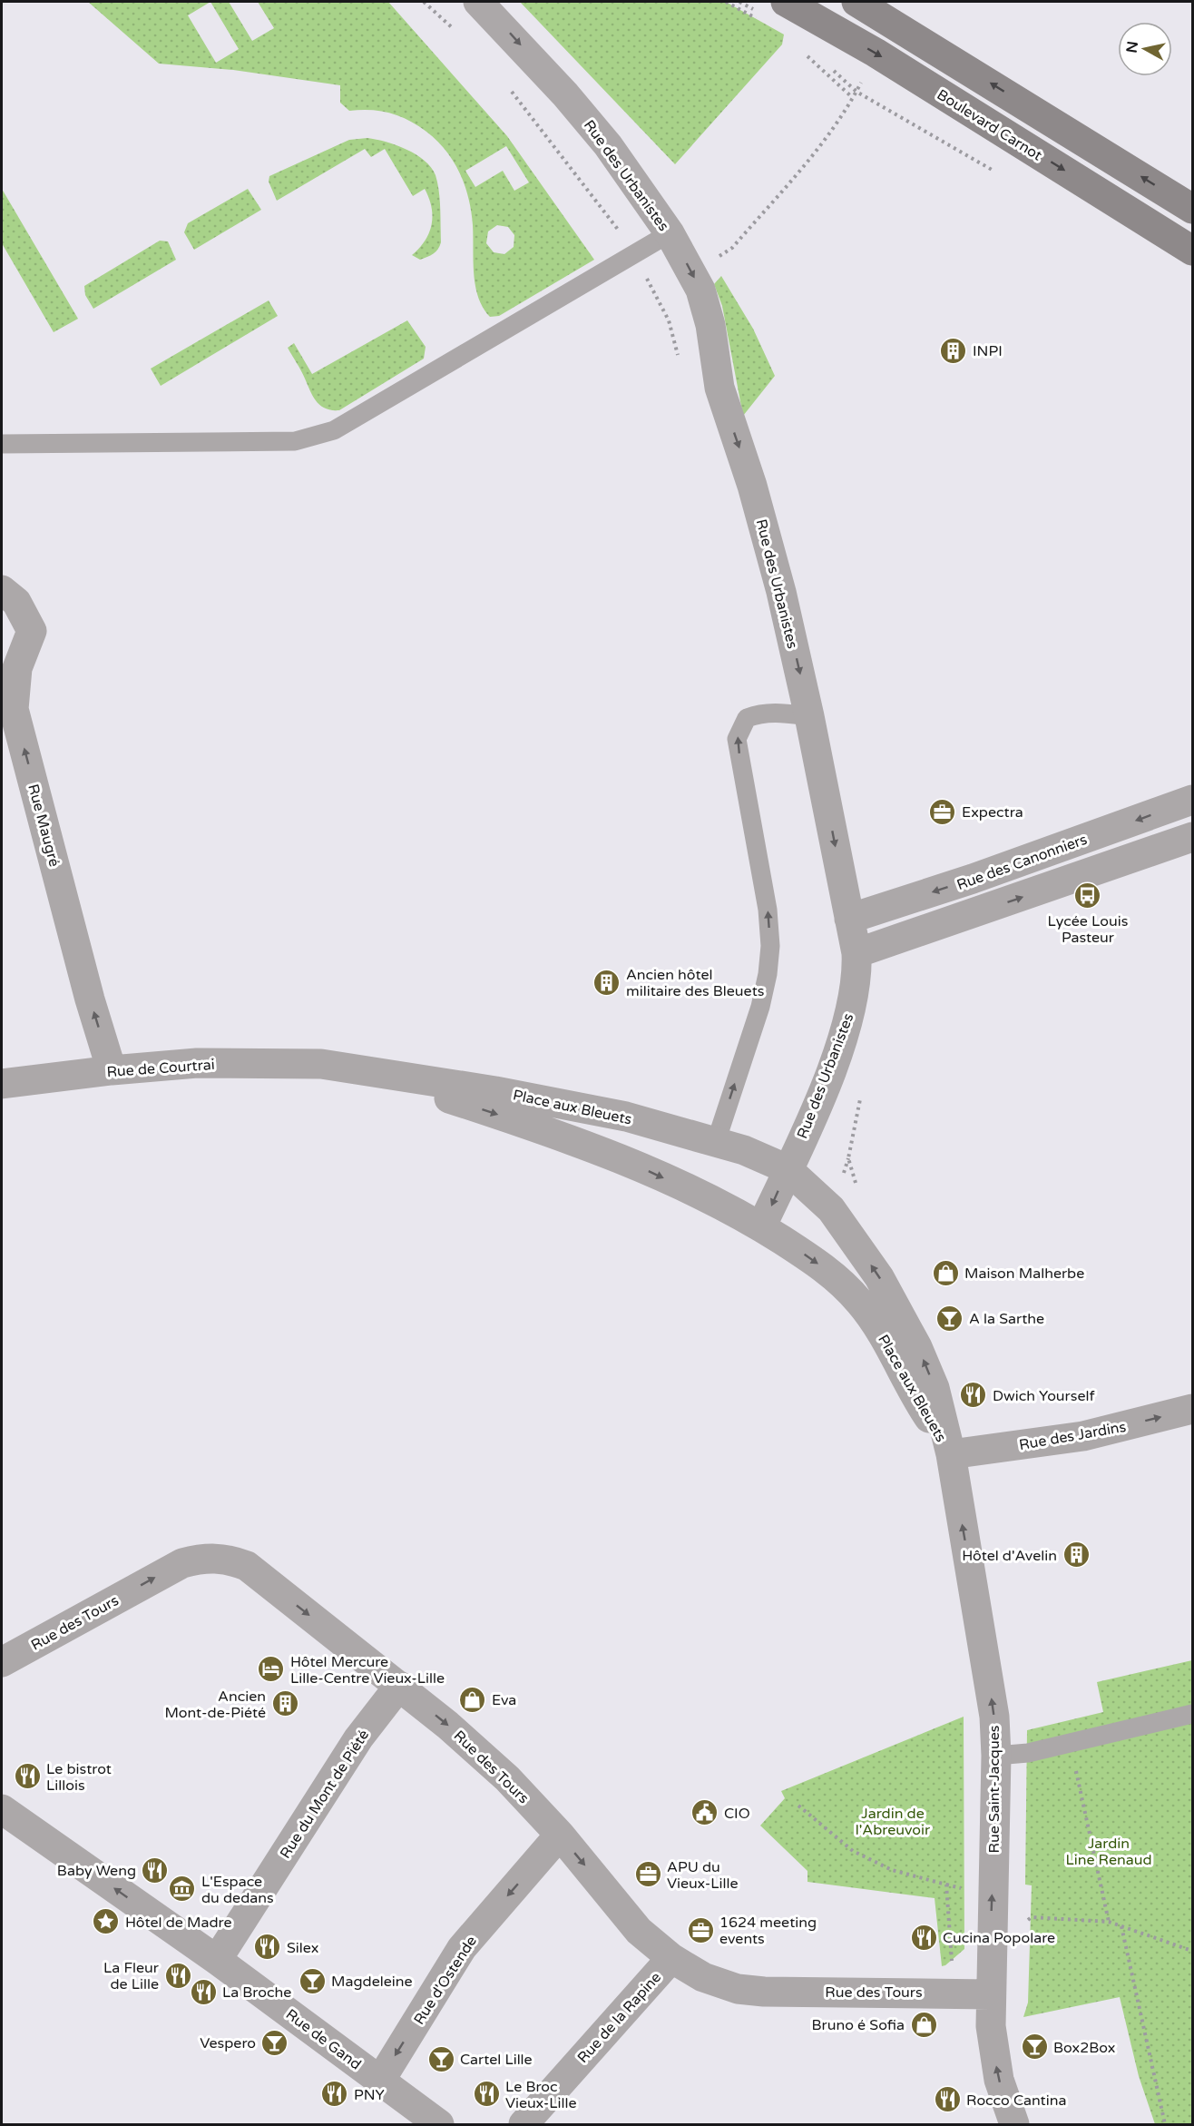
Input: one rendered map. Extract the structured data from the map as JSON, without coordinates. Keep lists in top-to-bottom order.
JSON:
{
  "streets": {
    "street": [
      "Boulevard Carnot",
      "Rue des Urbanistes",
      "Rue Maugré",
      "Rue des Canonniers",
      "Rue de Courtrai",
      "Place aux Bleuets",
      "Rue des Jardins",
      "Rue des Tours",
      "Rue Saint-Jacques",
      "Rue du Mont de Piété",
      "Rue d'Ostende",
      "Rue de la Rapine",
      "Rue de Gand"
    ]
  },
  "crossings": [
    ["Rue des Urbanistes", "Rue des Canonniers"],
    ["Rue des Urbanistes", "Place aux Bleuets"],
    ["Rue Maugré", "Rue de Courtrai"],
    ["Rue de Courtrai", "Place aux Bleuets"],
    ["Place aux Bleuets", "Rue des Jardins"],
    ["Place aux Bleuets", "Rue Saint-Jacques"],
    ["Rue des Jardins", "Rue Saint-Jacques"],
    ["Rue des Tours", "Rue Saint-Jacques"],
    ["Rue des Tours", "Rue du Mont de Piété"],
    ["Rue des Tours", "Rue d'Ostende"],
    ["Rue des Tours", "Rue de la Rapine"],
    ["Rue du Mont de Piété", "Rue de Gand"],
    ["Rue d'Ostende", "Rue de Gand"]
  ],
  "one_way": [
    "Rue des Urbanistes",
    "Rue Maugré",
    "Rue des Jardins",
    "Rue des Tours",
    "Rue Saint-Jacques",
    "Rue d'Ostende",
    "Rue de Gand"
  ],
  "parks": ["Jardin de l'Abreuvoir", "Jardin Line Renaud"],
  "places": {
    "building": [
      "INPI",
      "Ancien hôtel militaire des Bleuets",
      "Hôtel d'Avelin",
      "Ancien Mont-de-Piété"
    ],
    "office": ["Expectra", "APU du Vieux-Lille", "1624 meeting events"],
    "bus stop": ["Lycée Louis Pasteur"],
    "shop": ["Maison Malherbe", "Eva", "Bruno é Sofia"],
    "bar": [
      "A la Sarthe",
      "Magdeleine",
      "Vespero",
      "Box2Box",
      "Cartel Lille"
    ],
    "restaurant": [
      "Dwich Yourself",
      "Le bistrot Lillois",
      "Baby Weng",
      "Cucina Popolare",
      "Silex",
      "La Fleur de Lille",
      "La Broche",
      "PNY",
      "Le Broc Vieux-Lille",
      "Rocco Cantina"
    ],
    "hotel": ["Hôtel Mercure Lille-Centre Vieux-Lille"],
    "public building": ["CIO"],
    "museum": ["L'Espace du dedans"],
    "place": ["Hôtel de Madre"]
  },
  "north": "left"
}
